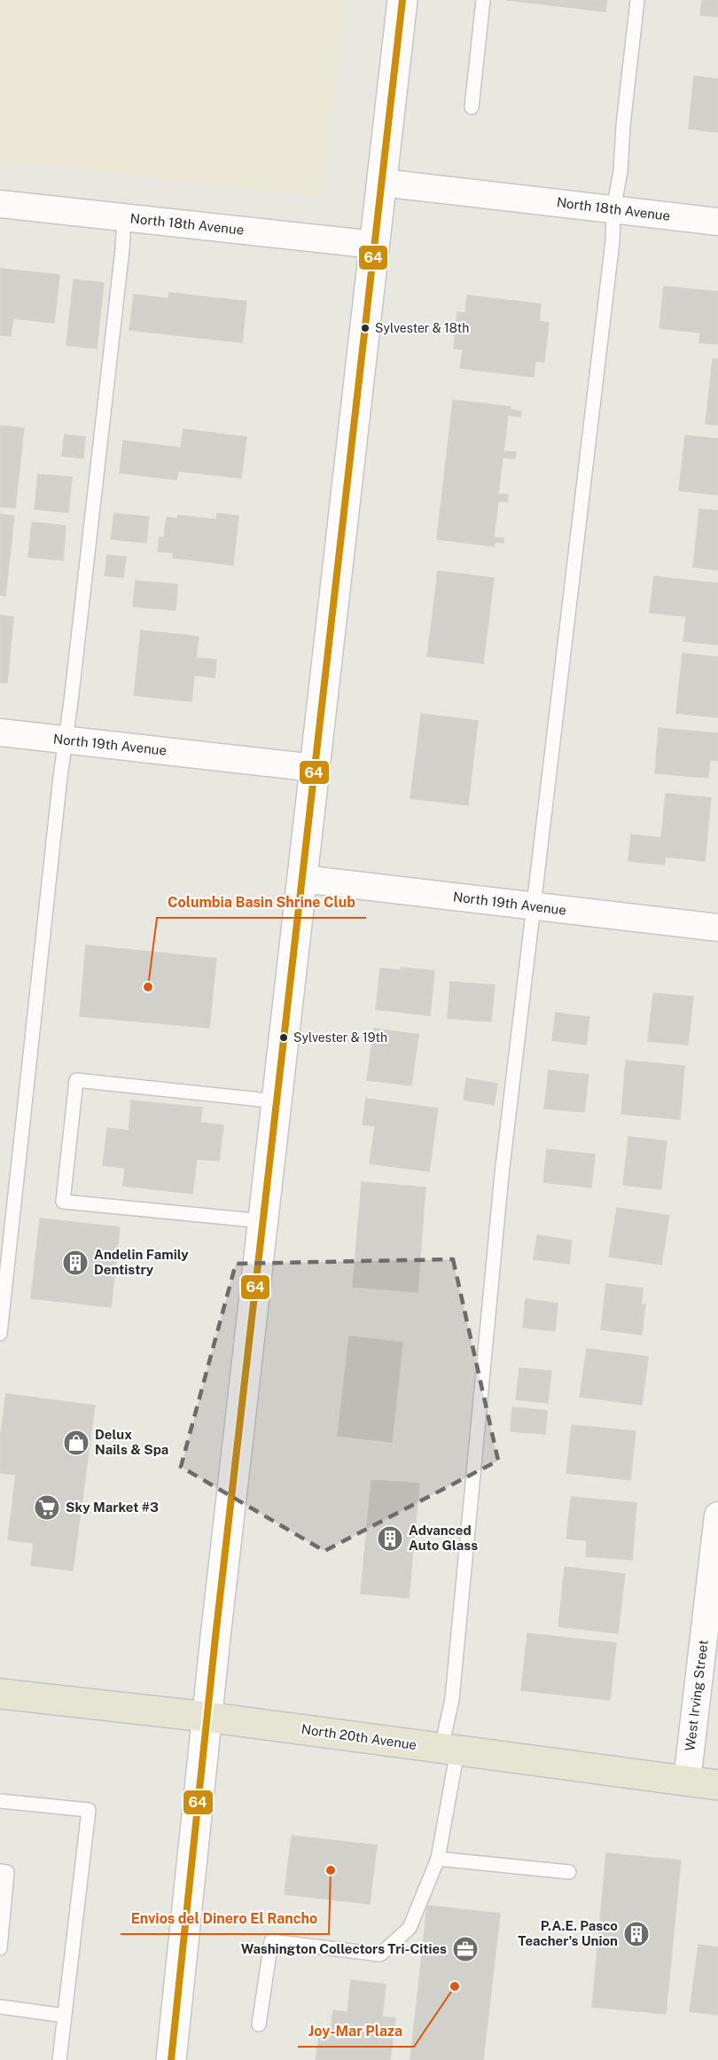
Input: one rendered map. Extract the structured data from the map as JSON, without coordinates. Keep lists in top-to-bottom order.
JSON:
{
  "streets": {
    "main road": ["North 20th Avenue"],
    "street": ["North 18th Avenue", "North 19th Avenue", "West Irving Street"]
  },
  "crossings": [
    ["West Irving Street", "North 20th Avenue"]
  ],
  "places": {
    "other": [
      "Sylvester & 18th",
      "Columbia Basin Shrine Club",
      "Sylvester & 19th",
      "Envios del Dinero El Rancho",
      "Joy-Mar Plaza"
    ],
    "building": ["Andelin Family Dentistry", "Advanced Auto Glass", "P.A.E. Pasco Teacher's Union"],
    "shop": ["Delux Nails & Spa"],
    "supermarket": ["Sky Market #3"],
    "office": ["Washington Collectors Tri-Cities"]
  },
  "lines": ["transit line 64"]
}
